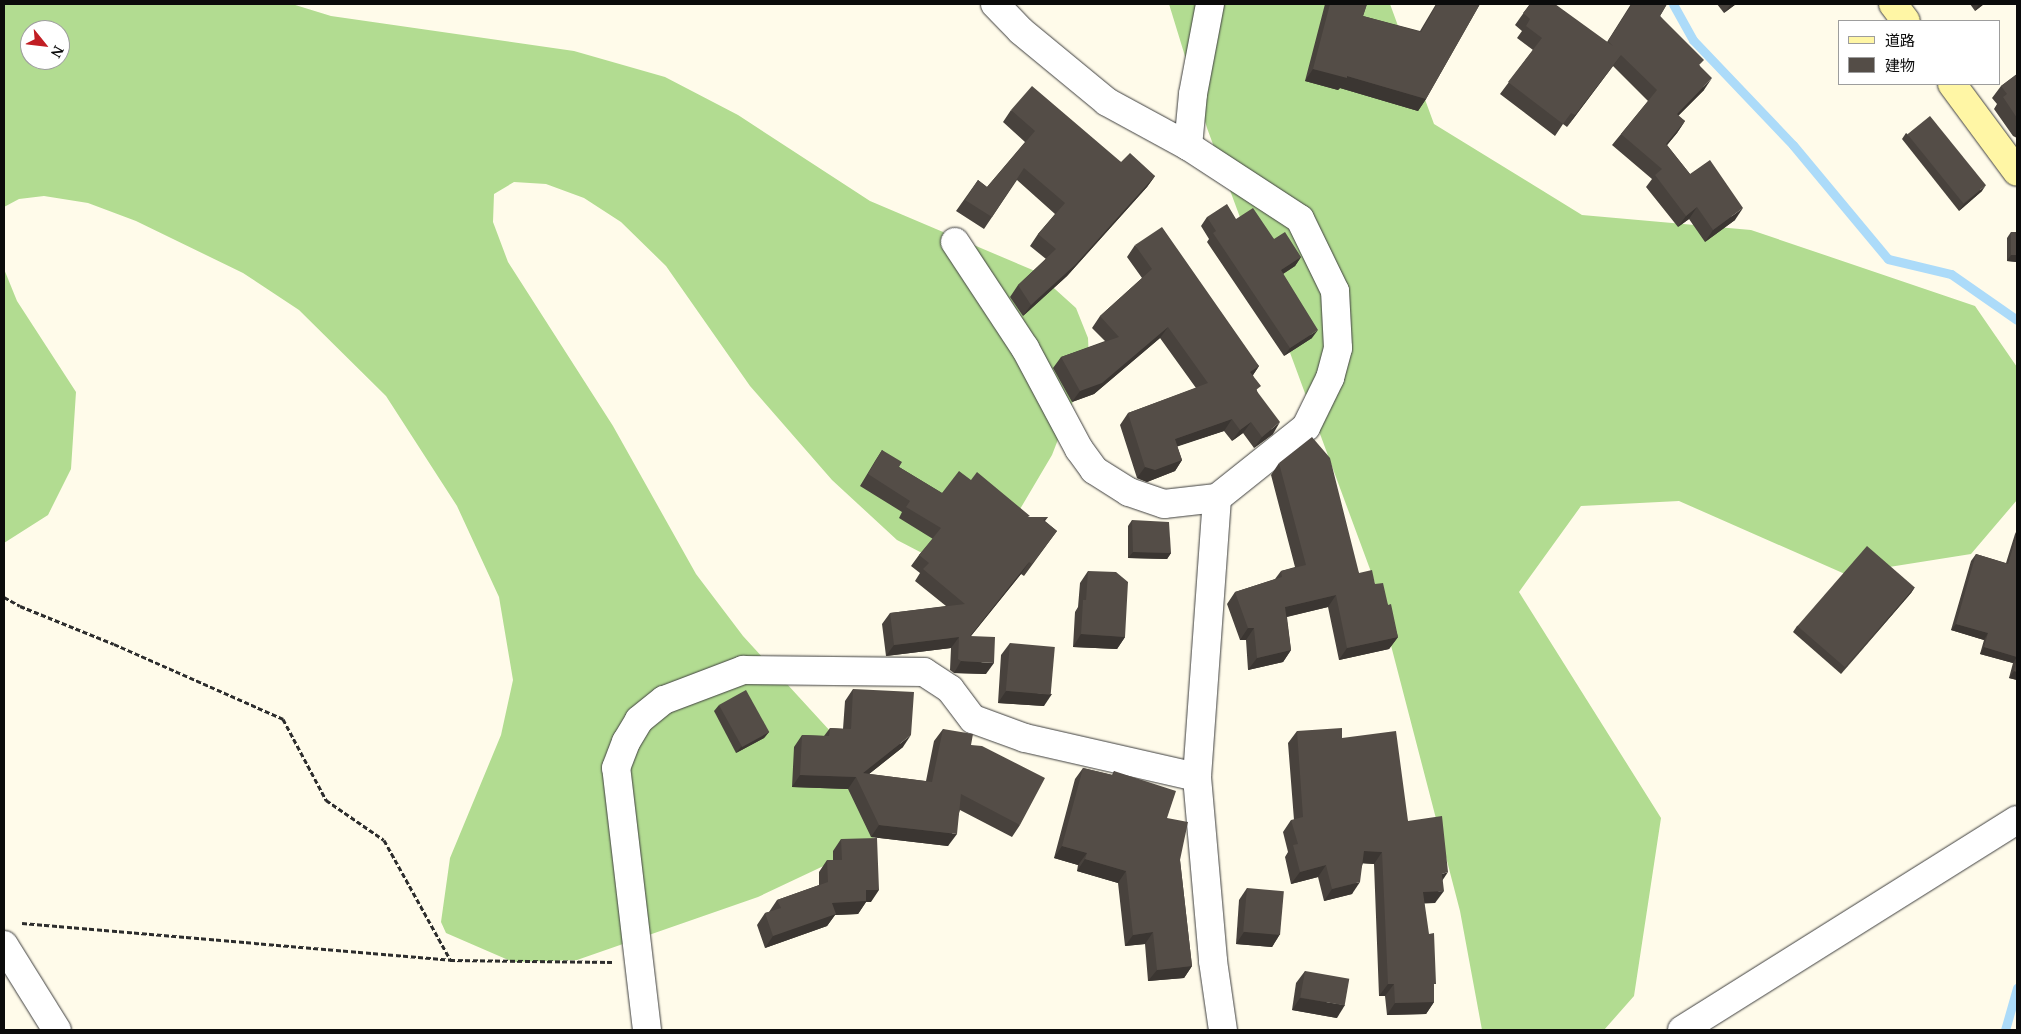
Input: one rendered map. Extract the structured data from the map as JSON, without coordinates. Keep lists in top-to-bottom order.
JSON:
{
  "legend": ["道路", "建物"],
  "north": "bottom right"
}
